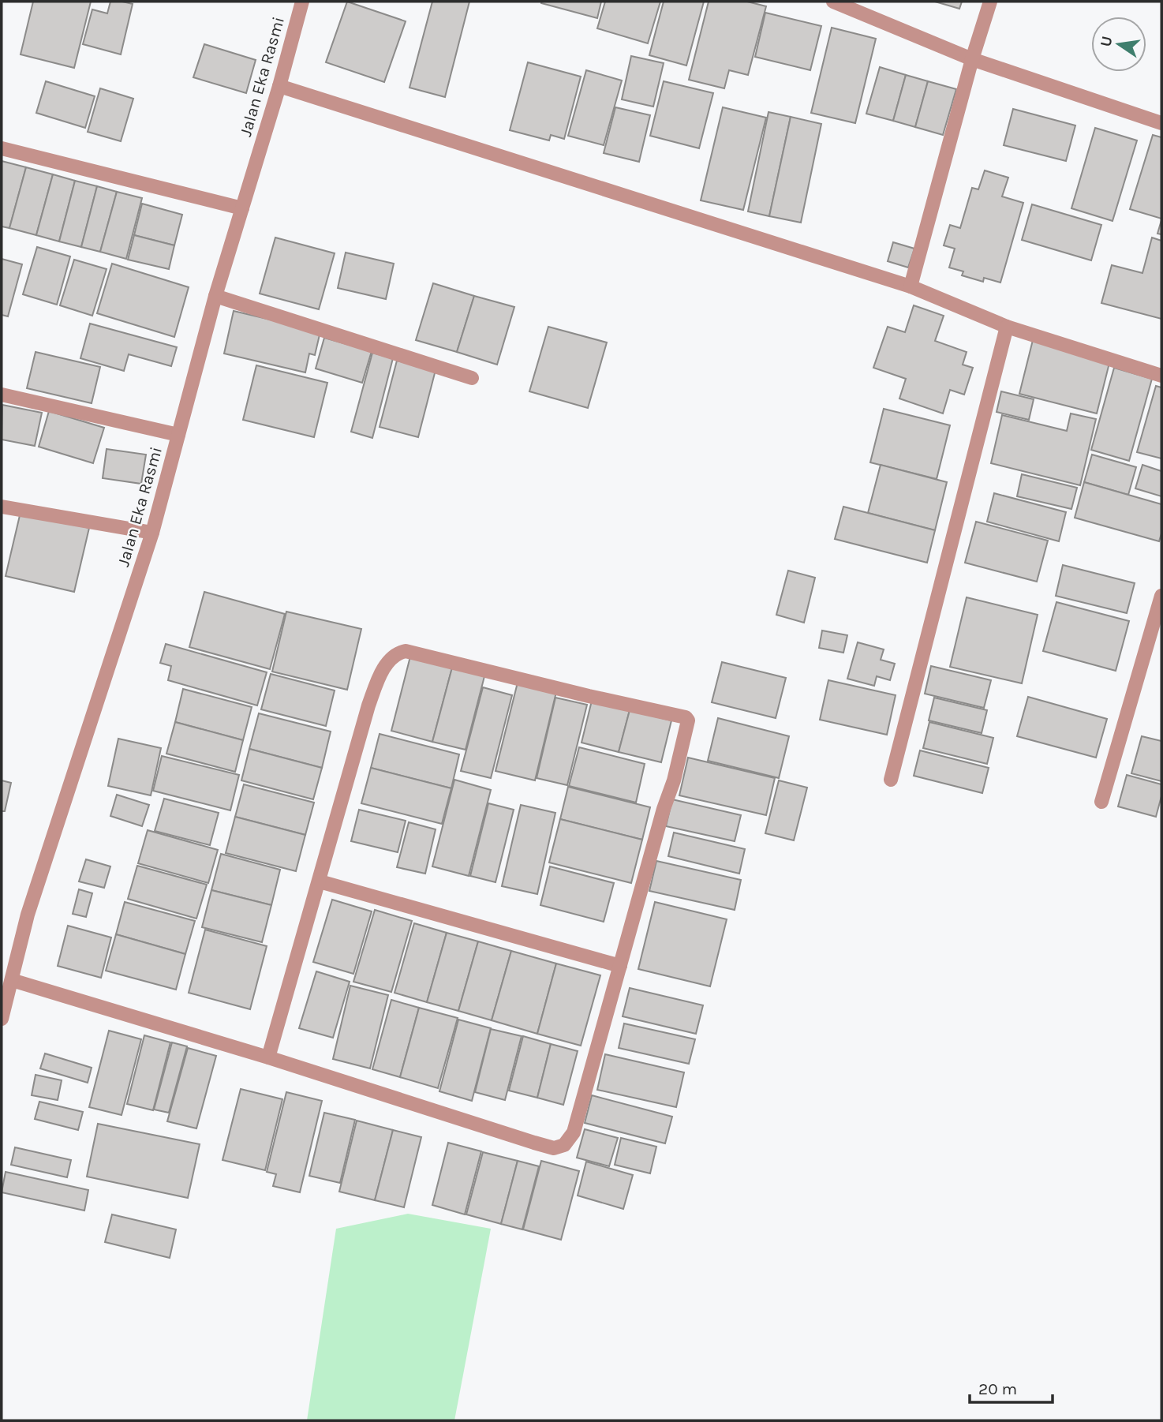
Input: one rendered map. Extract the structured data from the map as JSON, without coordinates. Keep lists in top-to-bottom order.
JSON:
{
  "streets": {
    "street": ["Jalan Eka Rasmi"]
  },
  "scale_bar": "20 m",
  "north": "left"
}
